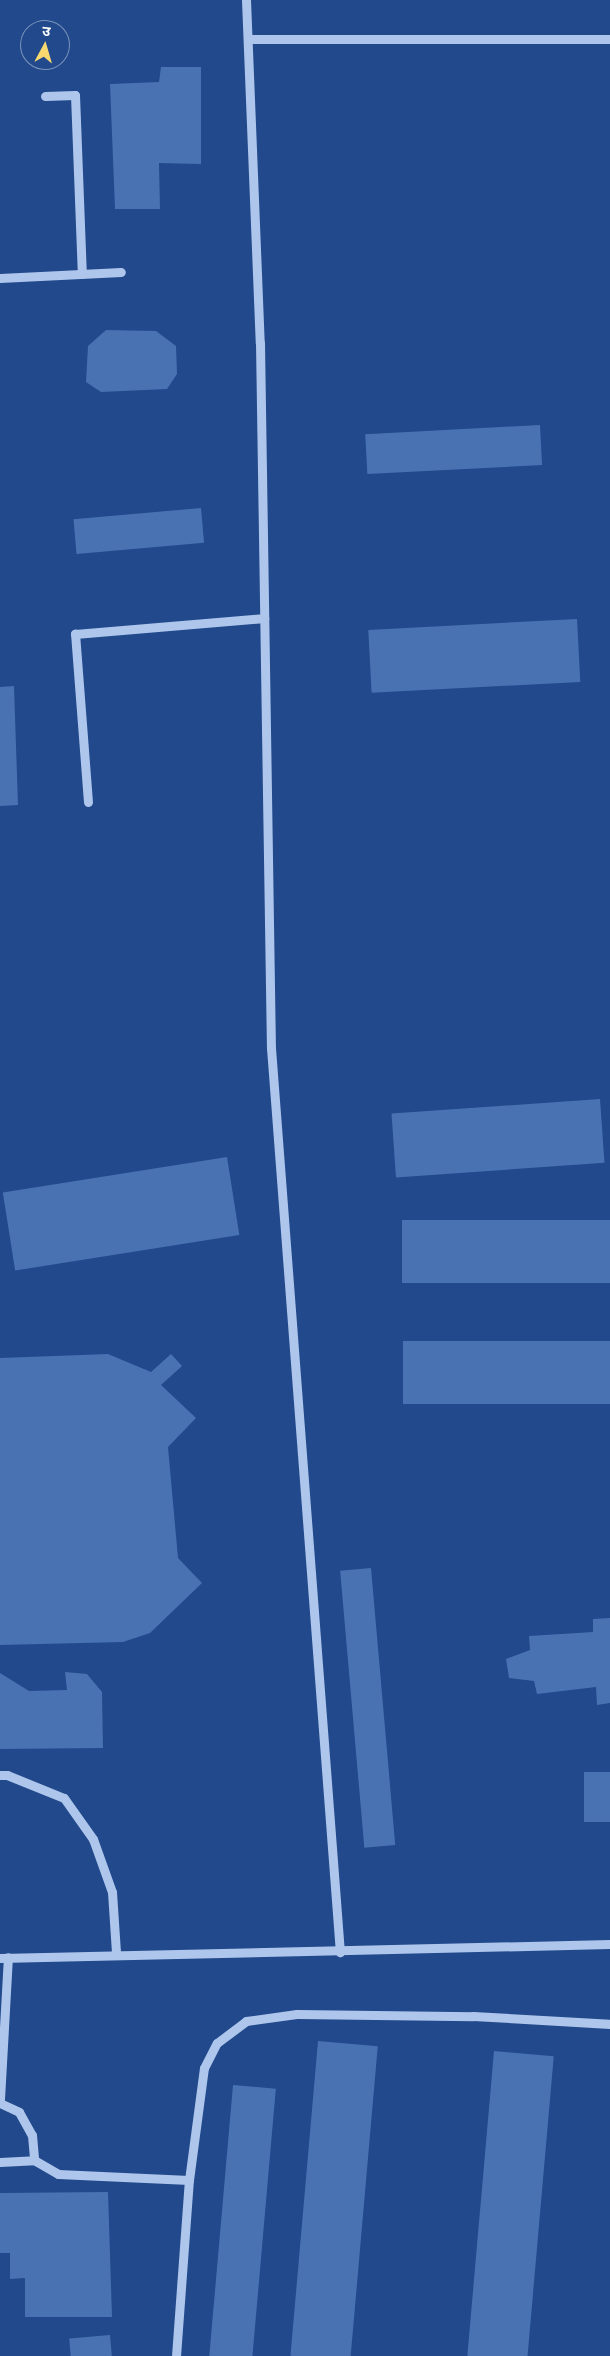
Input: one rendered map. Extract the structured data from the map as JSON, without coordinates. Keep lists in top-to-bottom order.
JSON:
{
  "north": "top"
}
